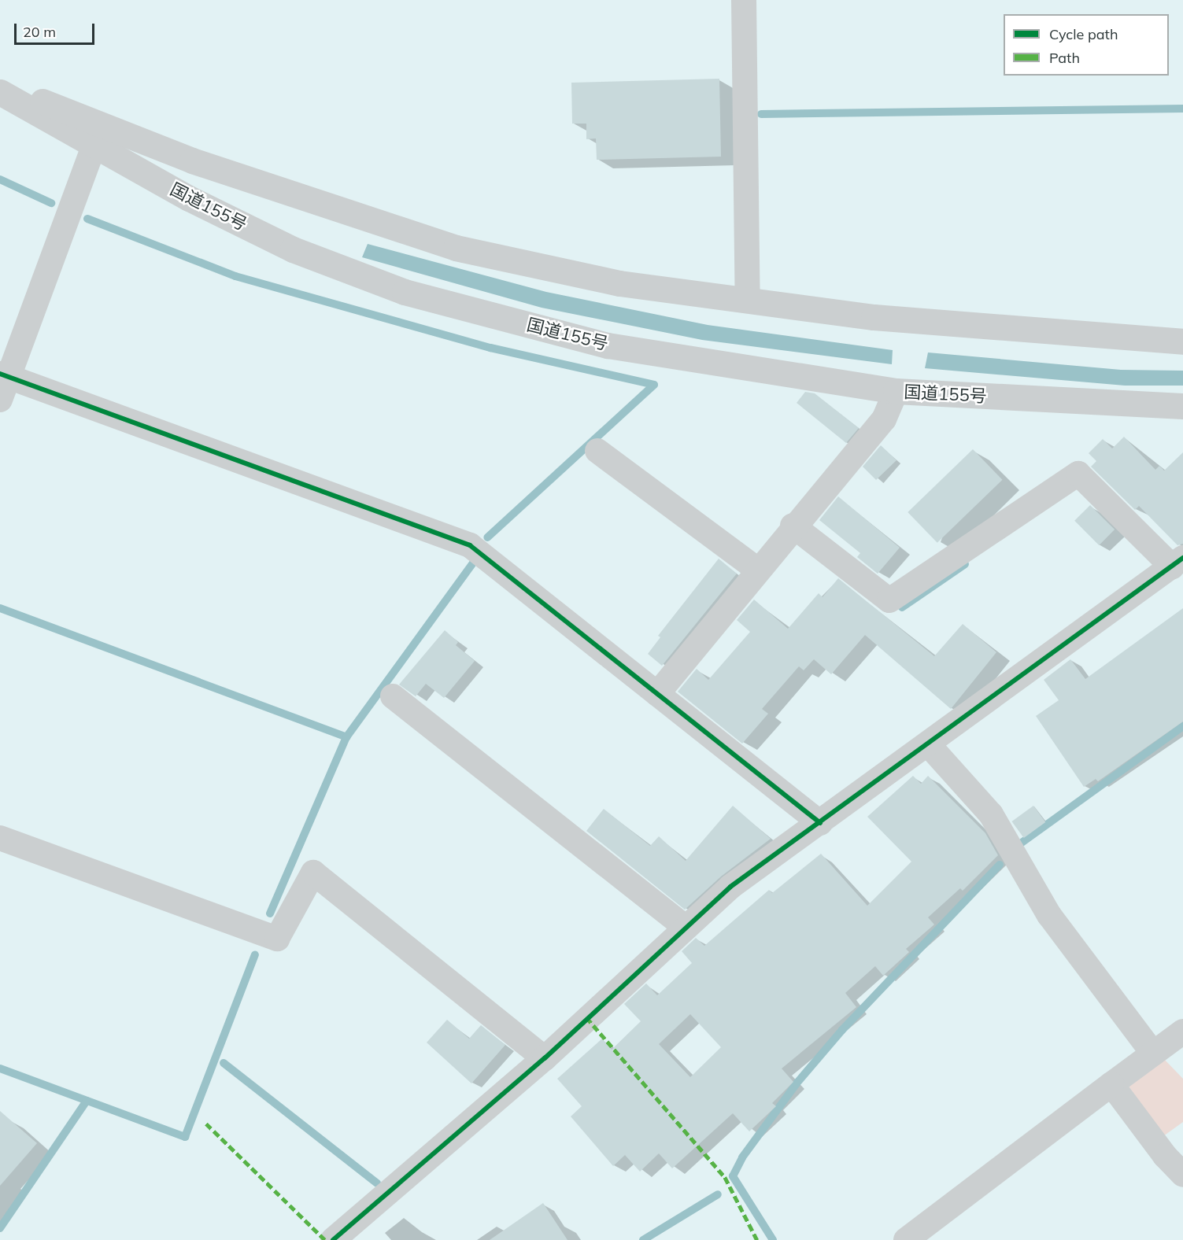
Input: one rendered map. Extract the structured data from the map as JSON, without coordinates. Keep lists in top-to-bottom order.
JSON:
{
  "streets": {
    "highway": ["国道155号"]
  },
  "legend": ["Cycle path", "Path"],
  "scale_bar": "20 m"
}
